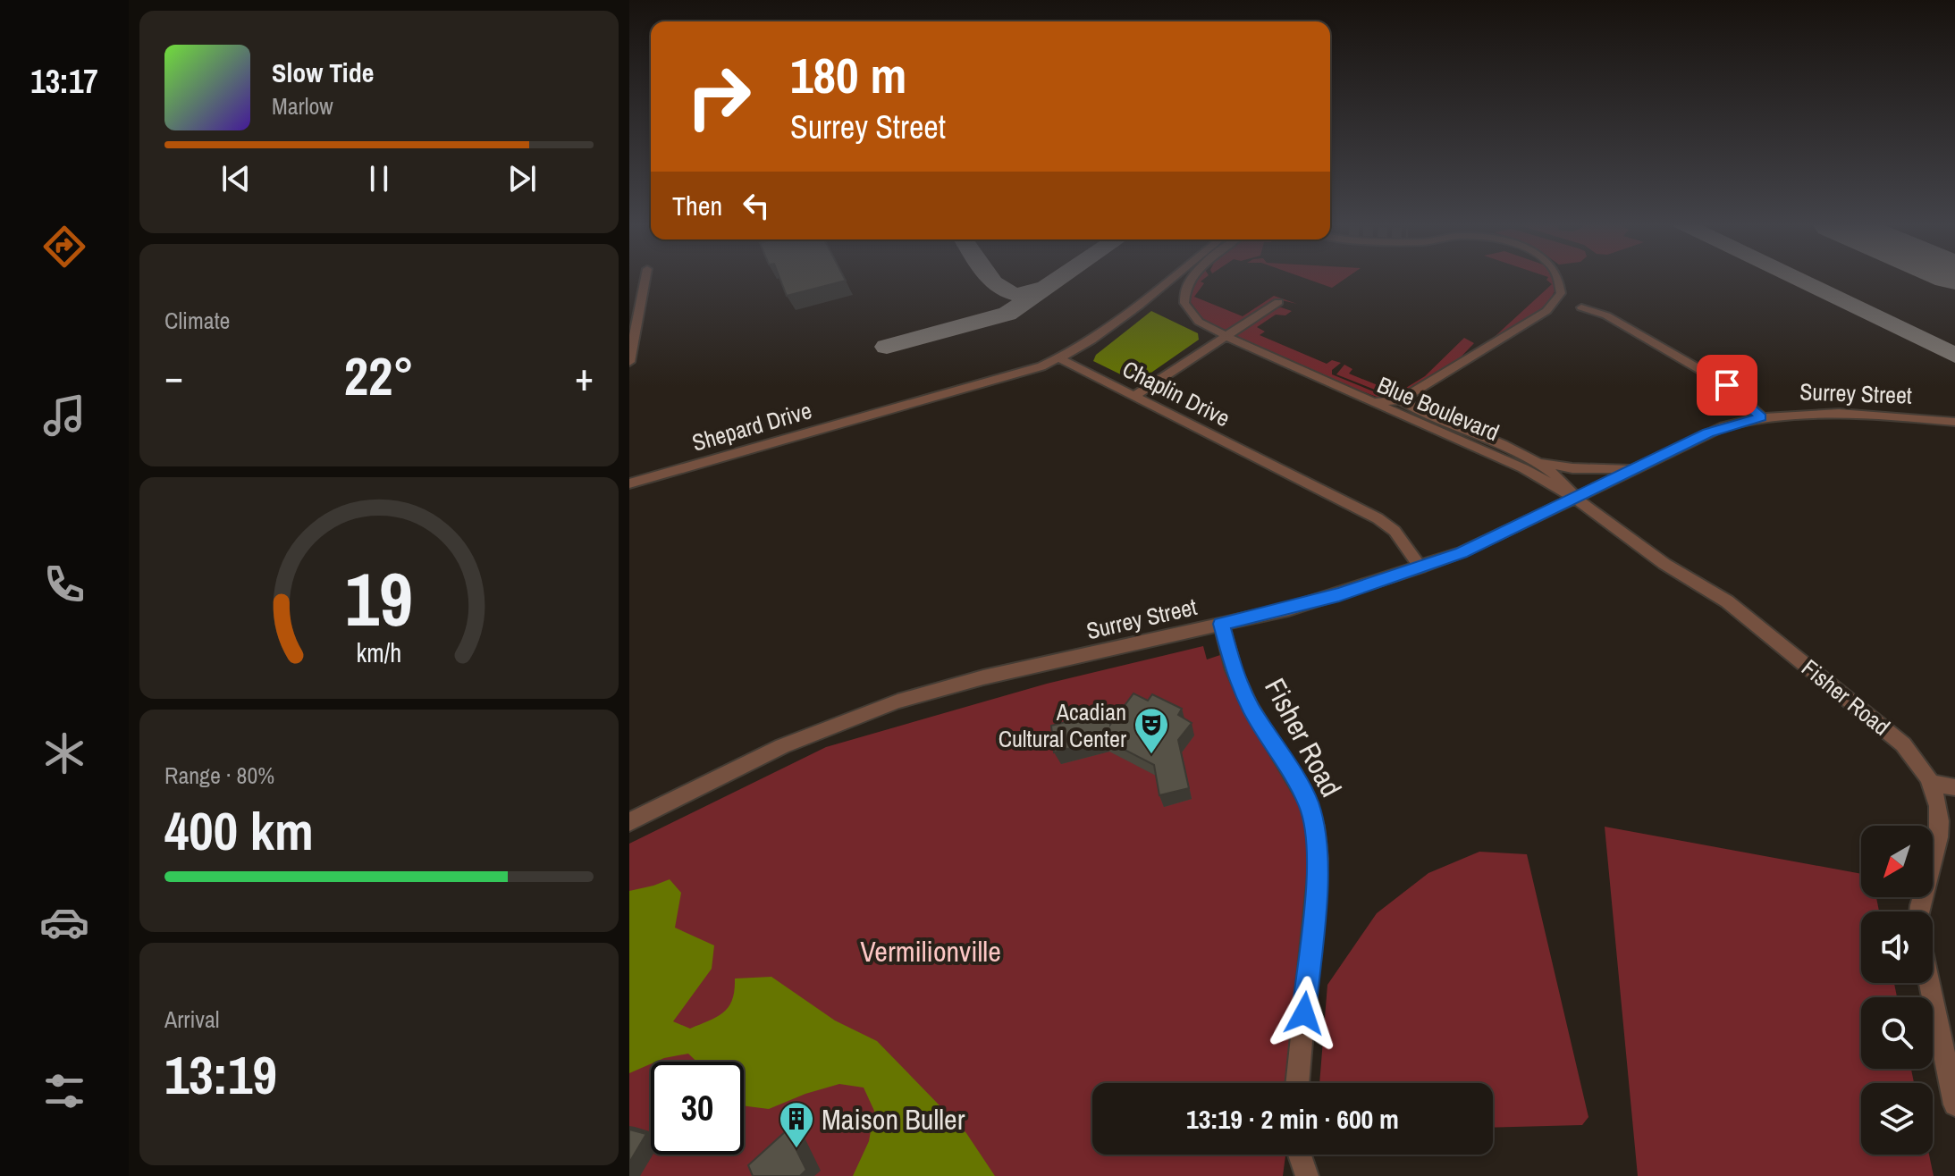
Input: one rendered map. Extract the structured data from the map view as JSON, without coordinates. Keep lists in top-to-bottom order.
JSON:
{
  "streets": {
    "street": [
      "Chaplin Drive",
      "Surrey Street",
      "Blue Boulevard",
      "Shepard Drive",
      "Fisher Road"
    ]
  },
  "crossings": [
    ["Chaplin Drive", "Surrey Street"],
    ["Chaplin Drive", "Shepard Drive"],
    ["Surrey Street", "Blue Boulevard"],
    ["Surrey Street", "Fisher Road"],
    ["Blue Boulevard", "Fisher Road"]
  ],
  "parks": ["Vermilionville"],
  "places": {
    "theatre": ["Acadian Cultural Center"],
    "building": ["Maison Buller"]
  },
  "north": "bottom left",
  "page": {
    "tabs": "13:17",
    "turn": ["180 m", "Surrey Street"],
    "song": ["Slow Tide", "Marlow"],
    "then": "Then",
    "tile": [
      "Climate",
      ["Range · 80%", "400 km"],
      ["Arrival", "13:19"]
    ],
    "heat": ["−", "22°", "+"],
    "limit": "30",
    "trip": "13:19 · 2 min · 600 m",
    "gauge": ["19", "km/h"]
  }
}
